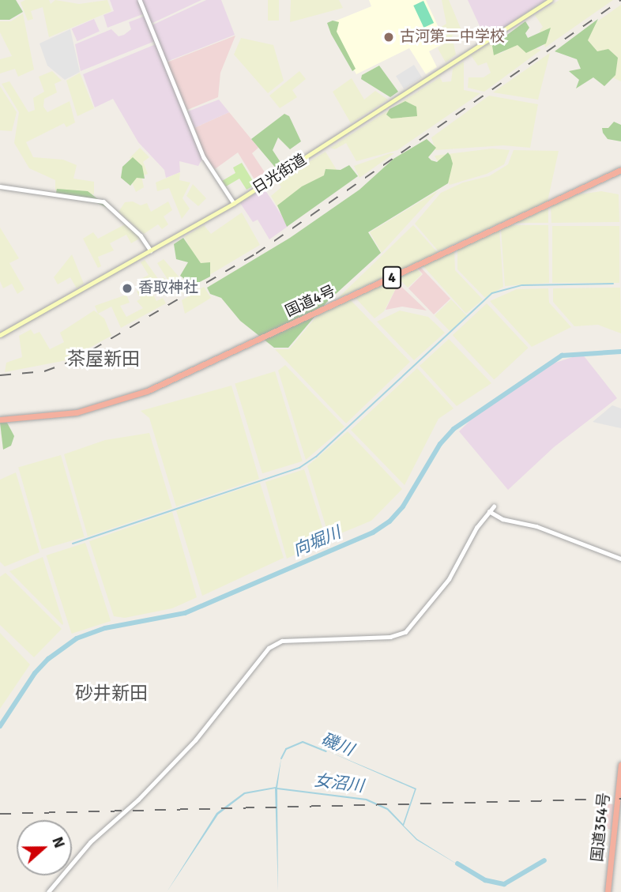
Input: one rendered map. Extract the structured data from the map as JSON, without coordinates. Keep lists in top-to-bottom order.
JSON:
{
  "streets": {
    "highway": ["4", "国道4号", "国道354号"],
    "main road": ["日光街道"]
  },
  "districts": ["茶屋新田", "砂井新田"],
  "water": ["向堀川", "磯川", "女沼川"],
  "places": ["古河第二中学校", "香取神社"],
  "north": "right"
}
